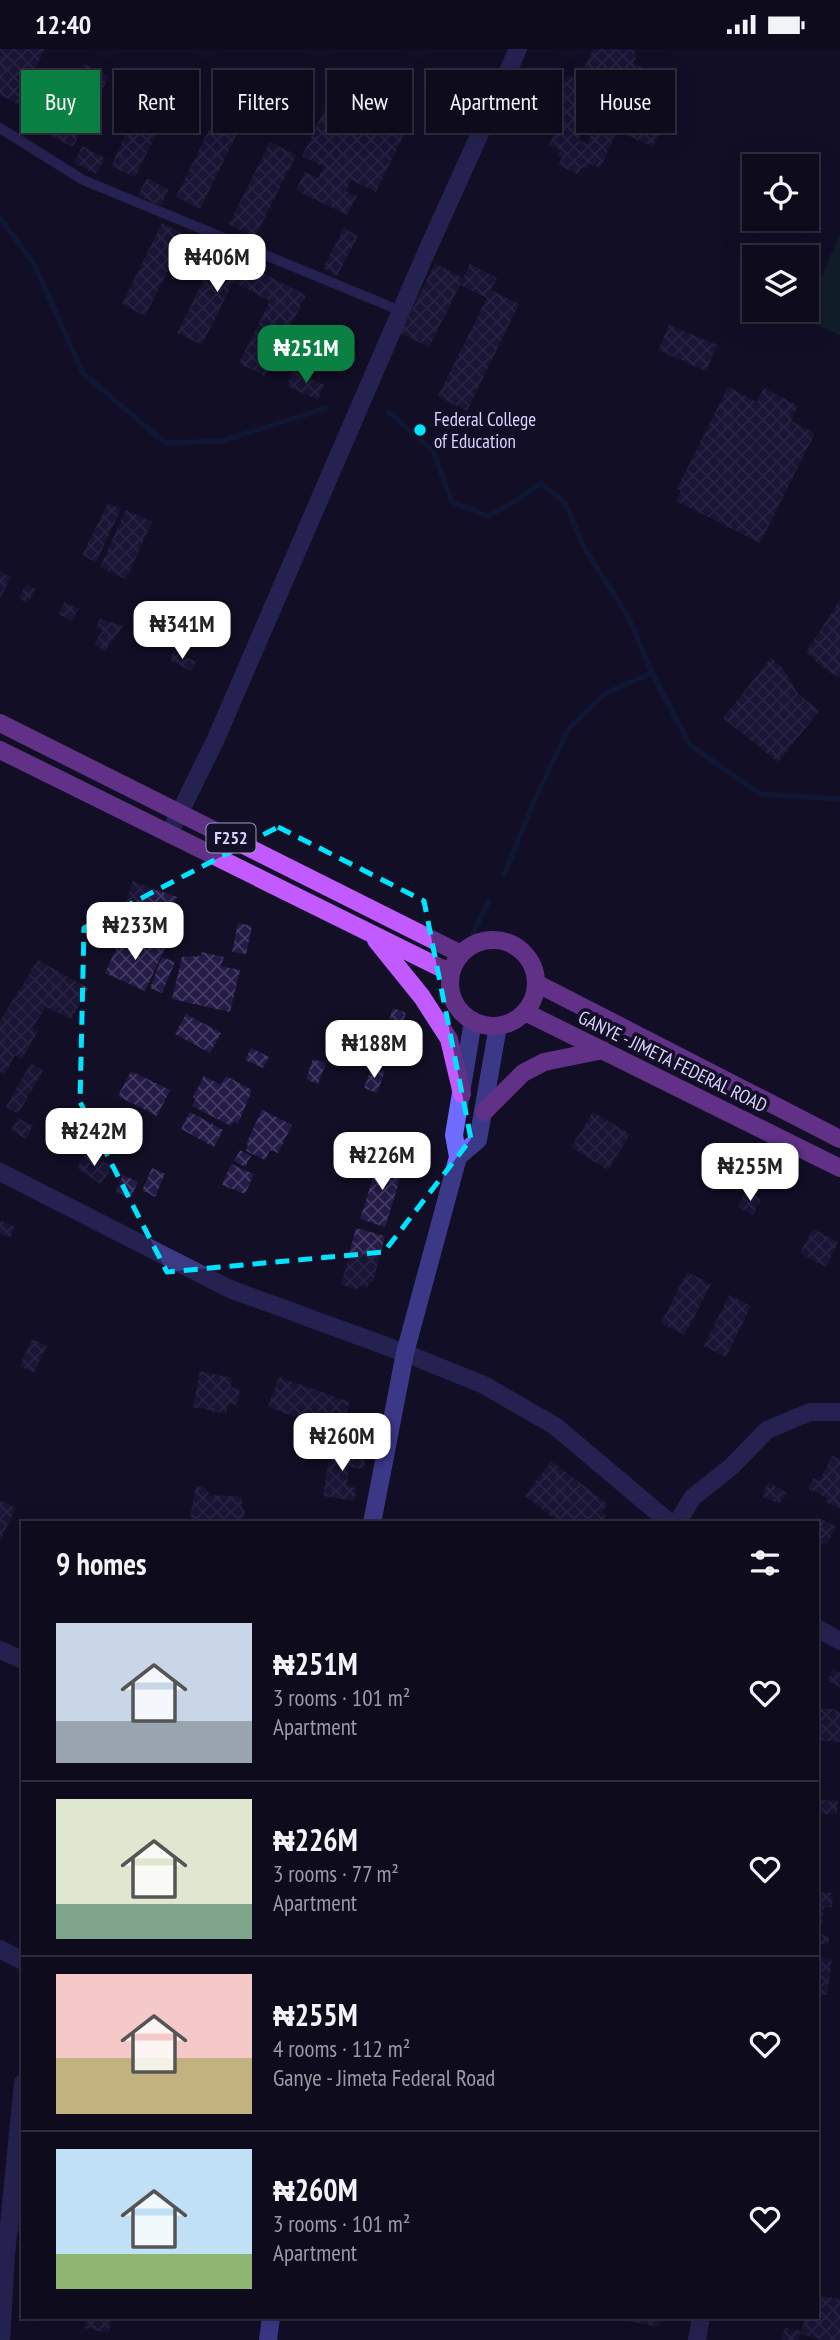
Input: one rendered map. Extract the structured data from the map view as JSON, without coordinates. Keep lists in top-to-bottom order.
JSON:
{
  "streets": {
    "main road": ["F252", "GANYE - JIMETA FEDERAL ROAD"]
  },
  "crossings": [
    ["F252", "GANYE - JIMETA FEDERAL ROAD"]
  ],
  "places": ["Federal College of Education"],
  "page": {
    "status": "12:40",
    "chip": [
      "Buy",
      "Rent",
      "Filters",
      "New",
      "Apartment",
      "House"
    ],
    "price": [
      "₦406M",
      "₦251M",
      "₦341M",
      "₦233M",
      "₦188M",
      "₦242M",
      "₦226M",
      "₦255M",
      "₦260M"
    ],
    "heading": "9 homes",
    "list": [
      {
        "name": "₦251M",
        "note": "3 rooms · 101 m² · Apartment"
      },
      {
        "name": "₦226M",
        "note": "3 rooms · 77 m² · Apartment"
      },
      {
        "name": "₦255M",
        "note": "4 rooms · 112 m² · Ganye - Jimeta Federal Road"
      },
      {
        "name": "₦260M",
        "note": "3 rooms · 101 m² · Apartment"
      }
    ]
  }
}
